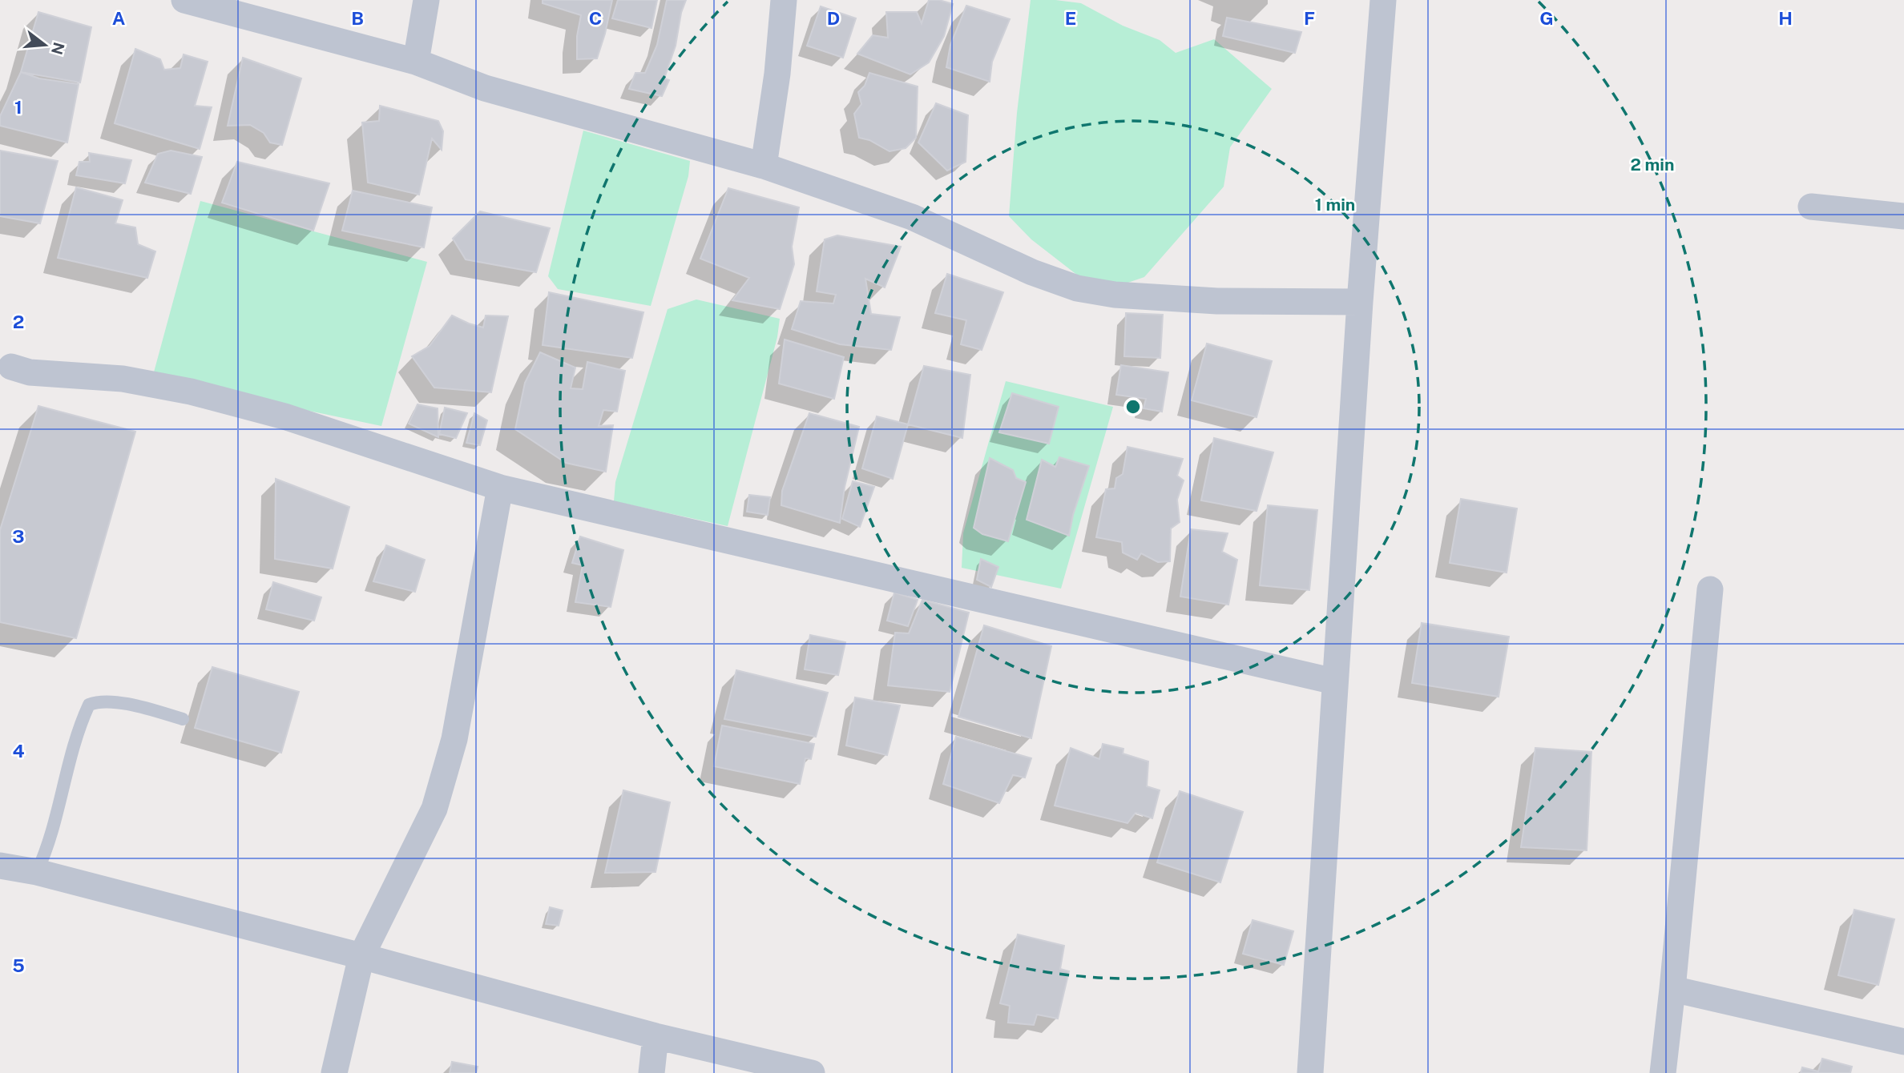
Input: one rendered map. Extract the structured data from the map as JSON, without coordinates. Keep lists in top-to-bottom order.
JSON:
{
  "north": "right",
  "grid": {
    "columns": [
      "A",
      "B",
      "C",
      "D",
      "E",
      "F",
      "G",
      "H"
    ],
    "rows": [
      "1",
      "2",
      "3",
      "4",
      "5"
    ]
  },
  "rings": ["2 min", "1 min"]
}
